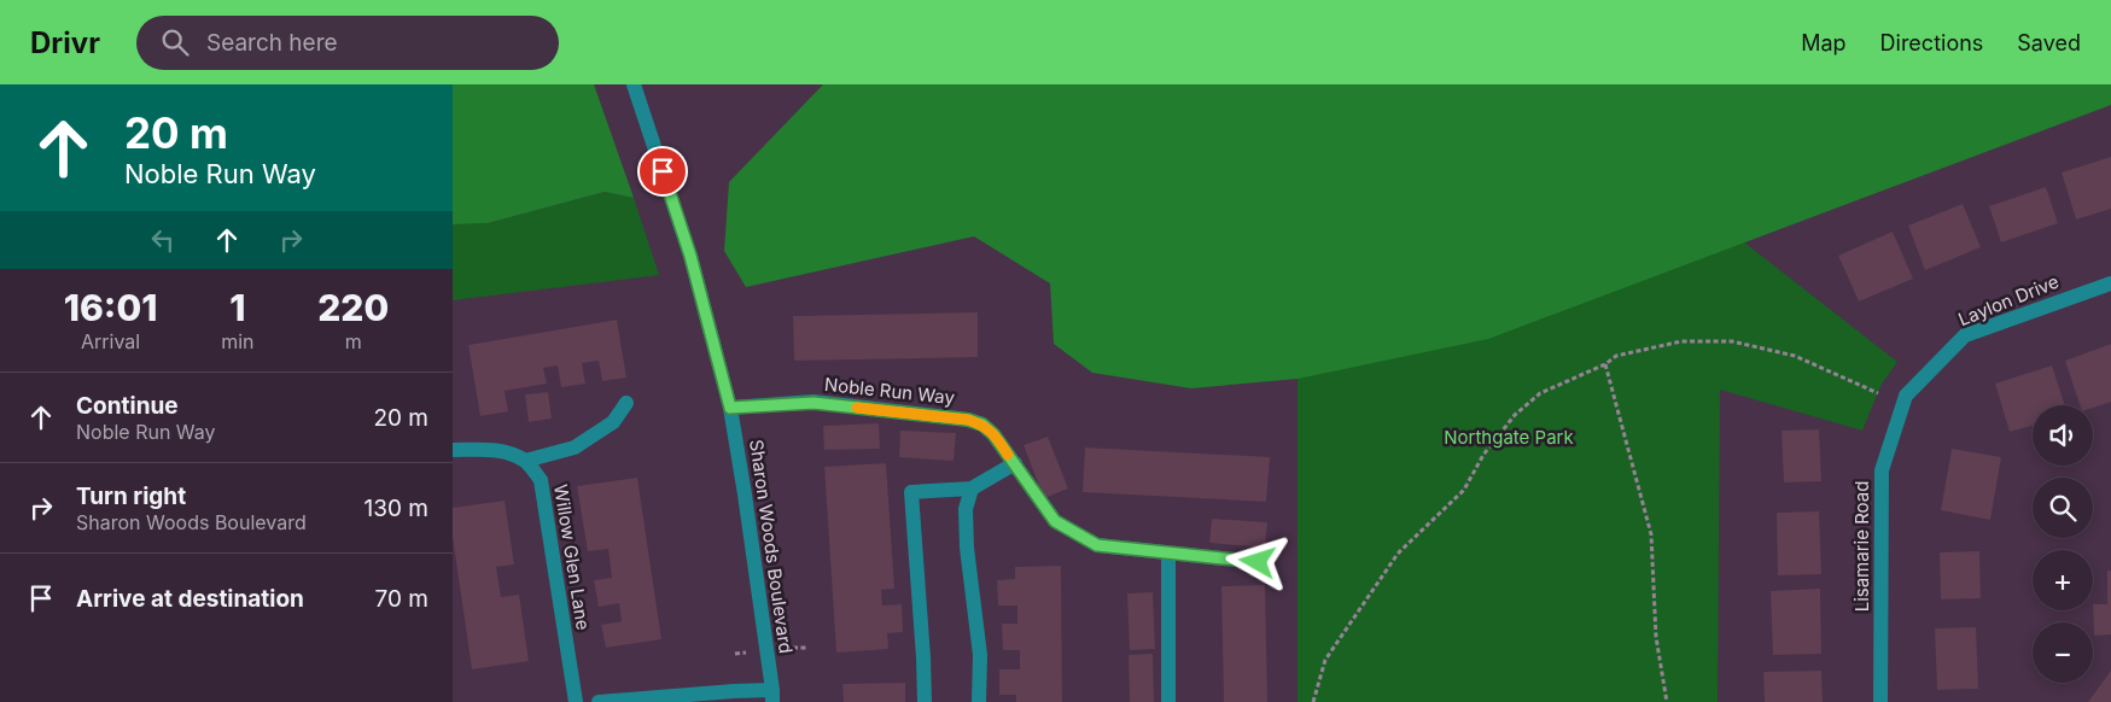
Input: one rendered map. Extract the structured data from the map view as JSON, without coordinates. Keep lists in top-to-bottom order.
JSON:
{
  "streets": {
    "street": [
      "Laylon Drive",
      "Noble Run Way",
      "Sharon Woods Boulevard",
      "Lisamarie Road",
      "Willow Glen Lane"
    ]
  },
  "crossings": [
    ["Laylon Drive", "Lisamarie Road"],
    ["Noble Run Way", "Sharon Woods Boulevard"]
  ],
  "parks": ["Northgate Park"],
  "page": {
    "header": "Drivr",
    "search": "Search here",
    "nav": ["Map", "Directions", "Saved"],
    "turn": ["20 m", "Noble Run Way"],
    "eta": [
      "16:01",
      "Arrival",
      "1",
      "min",
      "220",
      "m"
    ],
    "list": [
      {
        "name": "Continue",
        "note": "Noble Run Way",
        "value": "20 m"
      },
      {
        "name": "Turn right",
        "note": "Sharon Woods Boulevard",
        "value": "130 m"
      },
      {
        "name": "Arrive at destination",
        "value": "70 m"
      }
    ],
    "map_buttons": ["+", "−"]
  }
}
